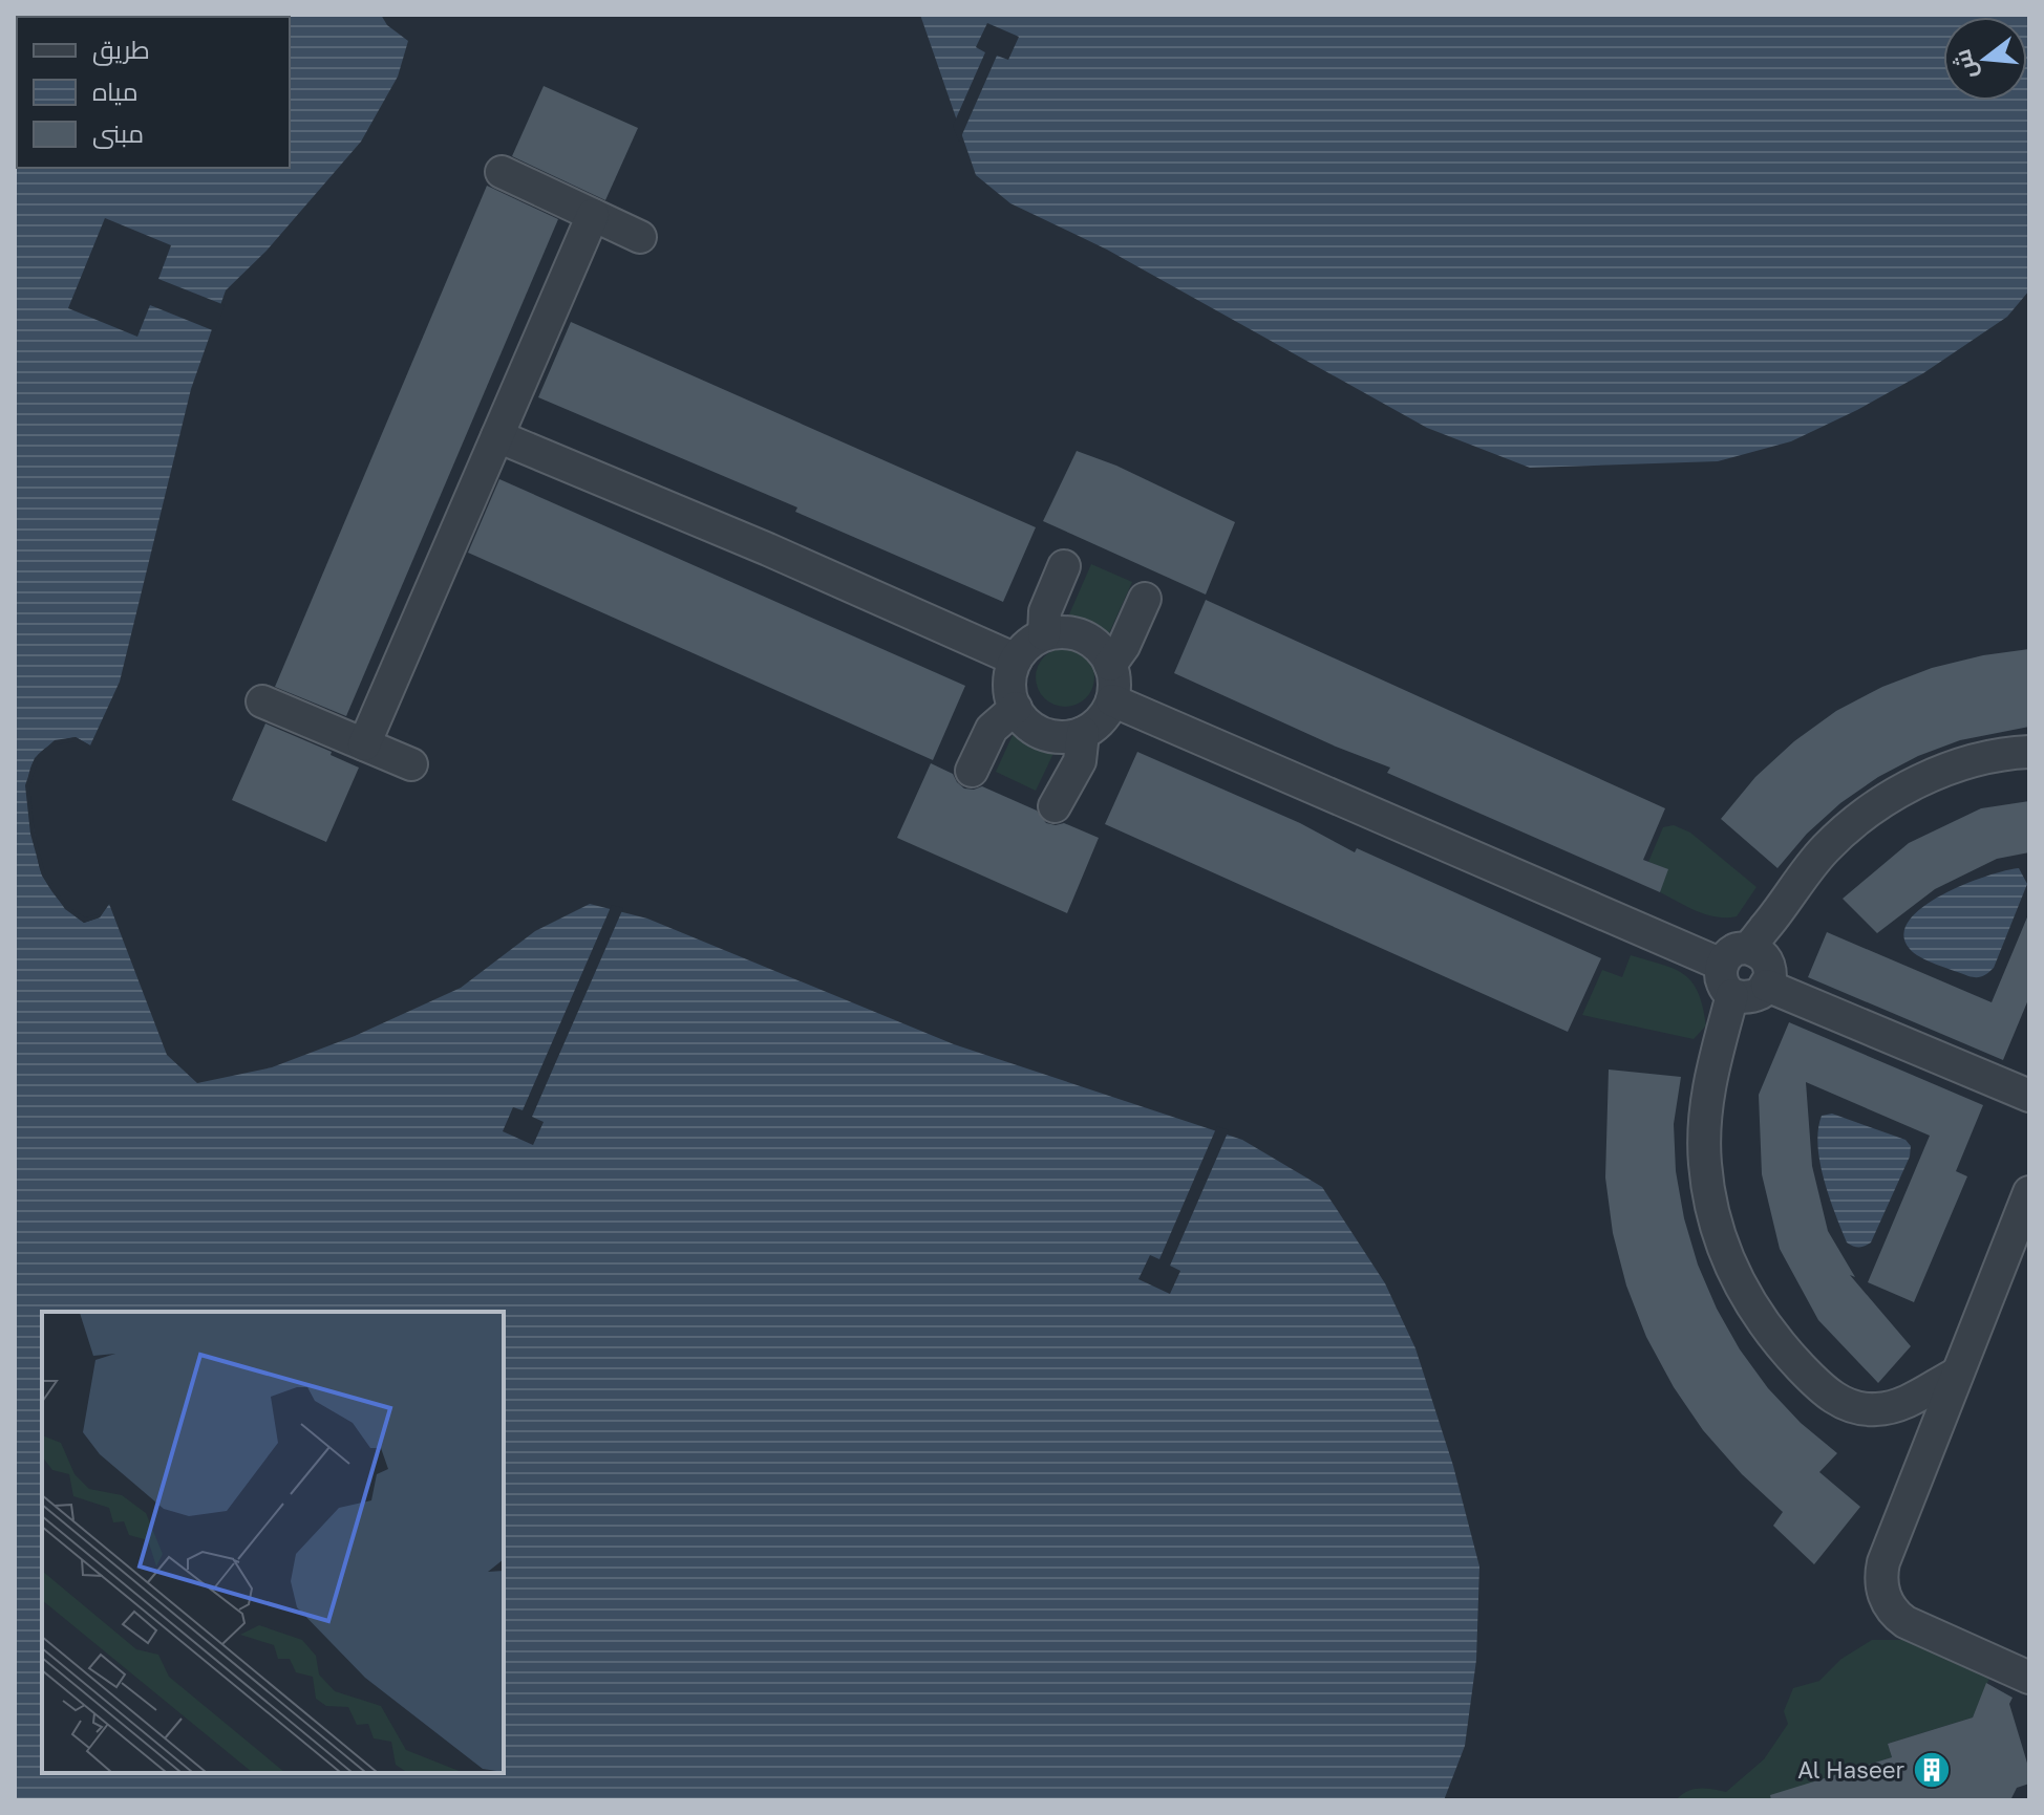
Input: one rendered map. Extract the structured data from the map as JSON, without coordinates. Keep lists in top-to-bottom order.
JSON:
{
  "places": {
    "building": ["Al Haseer"]
  },
  "legend": ["طريق", "مياه", "مبنى"],
  "north": "left"
}
